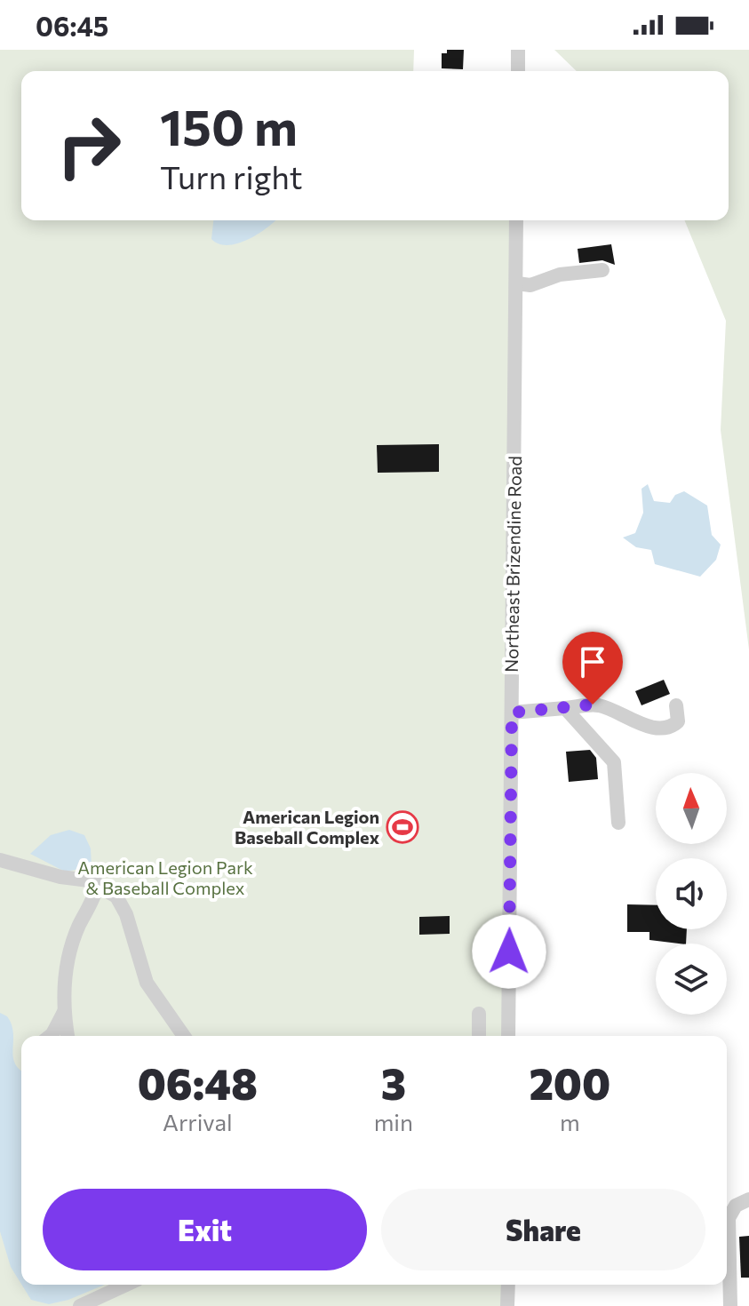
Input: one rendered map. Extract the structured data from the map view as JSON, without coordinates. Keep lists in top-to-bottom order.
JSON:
{
  "streets": {
    "street": ["Northeast Brizendine Road"]
  },
  "parks": ["American Legion Park & Baseball Complex"],
  "places": {
    "sports": ["American Legion Baseball Complex"]
  },
  "north": "top",
  "page": {
    "status": "06:45",
    "turn": ["150 m", "Turn right"],
    "eta": [
      "06:48",
      "Arrival",
      "3",
      "min",
      "200",
      "m"
    ],
    "buttons": ["Exit", "Share"]
  }
}
